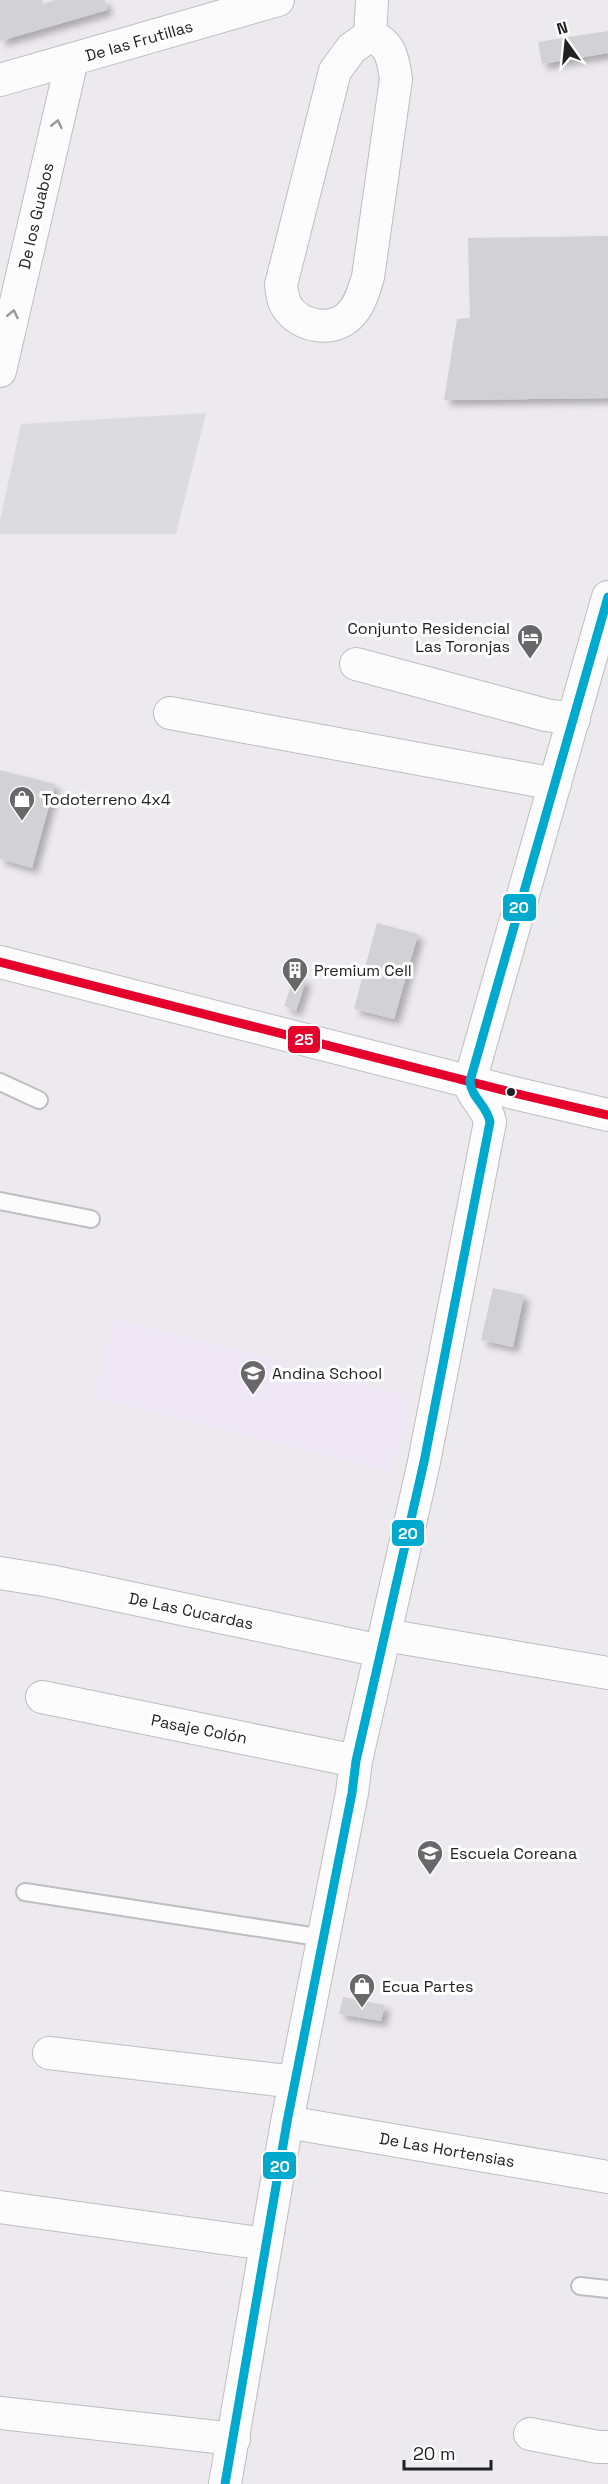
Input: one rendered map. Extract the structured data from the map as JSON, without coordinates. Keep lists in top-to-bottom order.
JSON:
{
  "streets": {
    "street": [
      "De las Frutillas",
      "De los Guabos",
      "De Las Cucardas",
      "Pasaje Colón",
      "De Las Hortensias"
    ]
  },
  "crossings": [
    ["De las Frutillas", "De los Guabos"]
  ],
  "one_way": ["De los Guabos"],
  "places": {
    "hotel": ["Conjunto Residencial Las Toronjas"],
    "shop": ["Todoterreno 4x4", "Ecua Partes"],
    "building": ["Premium Cell"],
    "school or university": ["Andina School", "Escuela Coreana"]
  },
  "lines": ["transit line 20", "transit line 25"],
  "scale_bar": "20 m",
  "north": "top"
}
